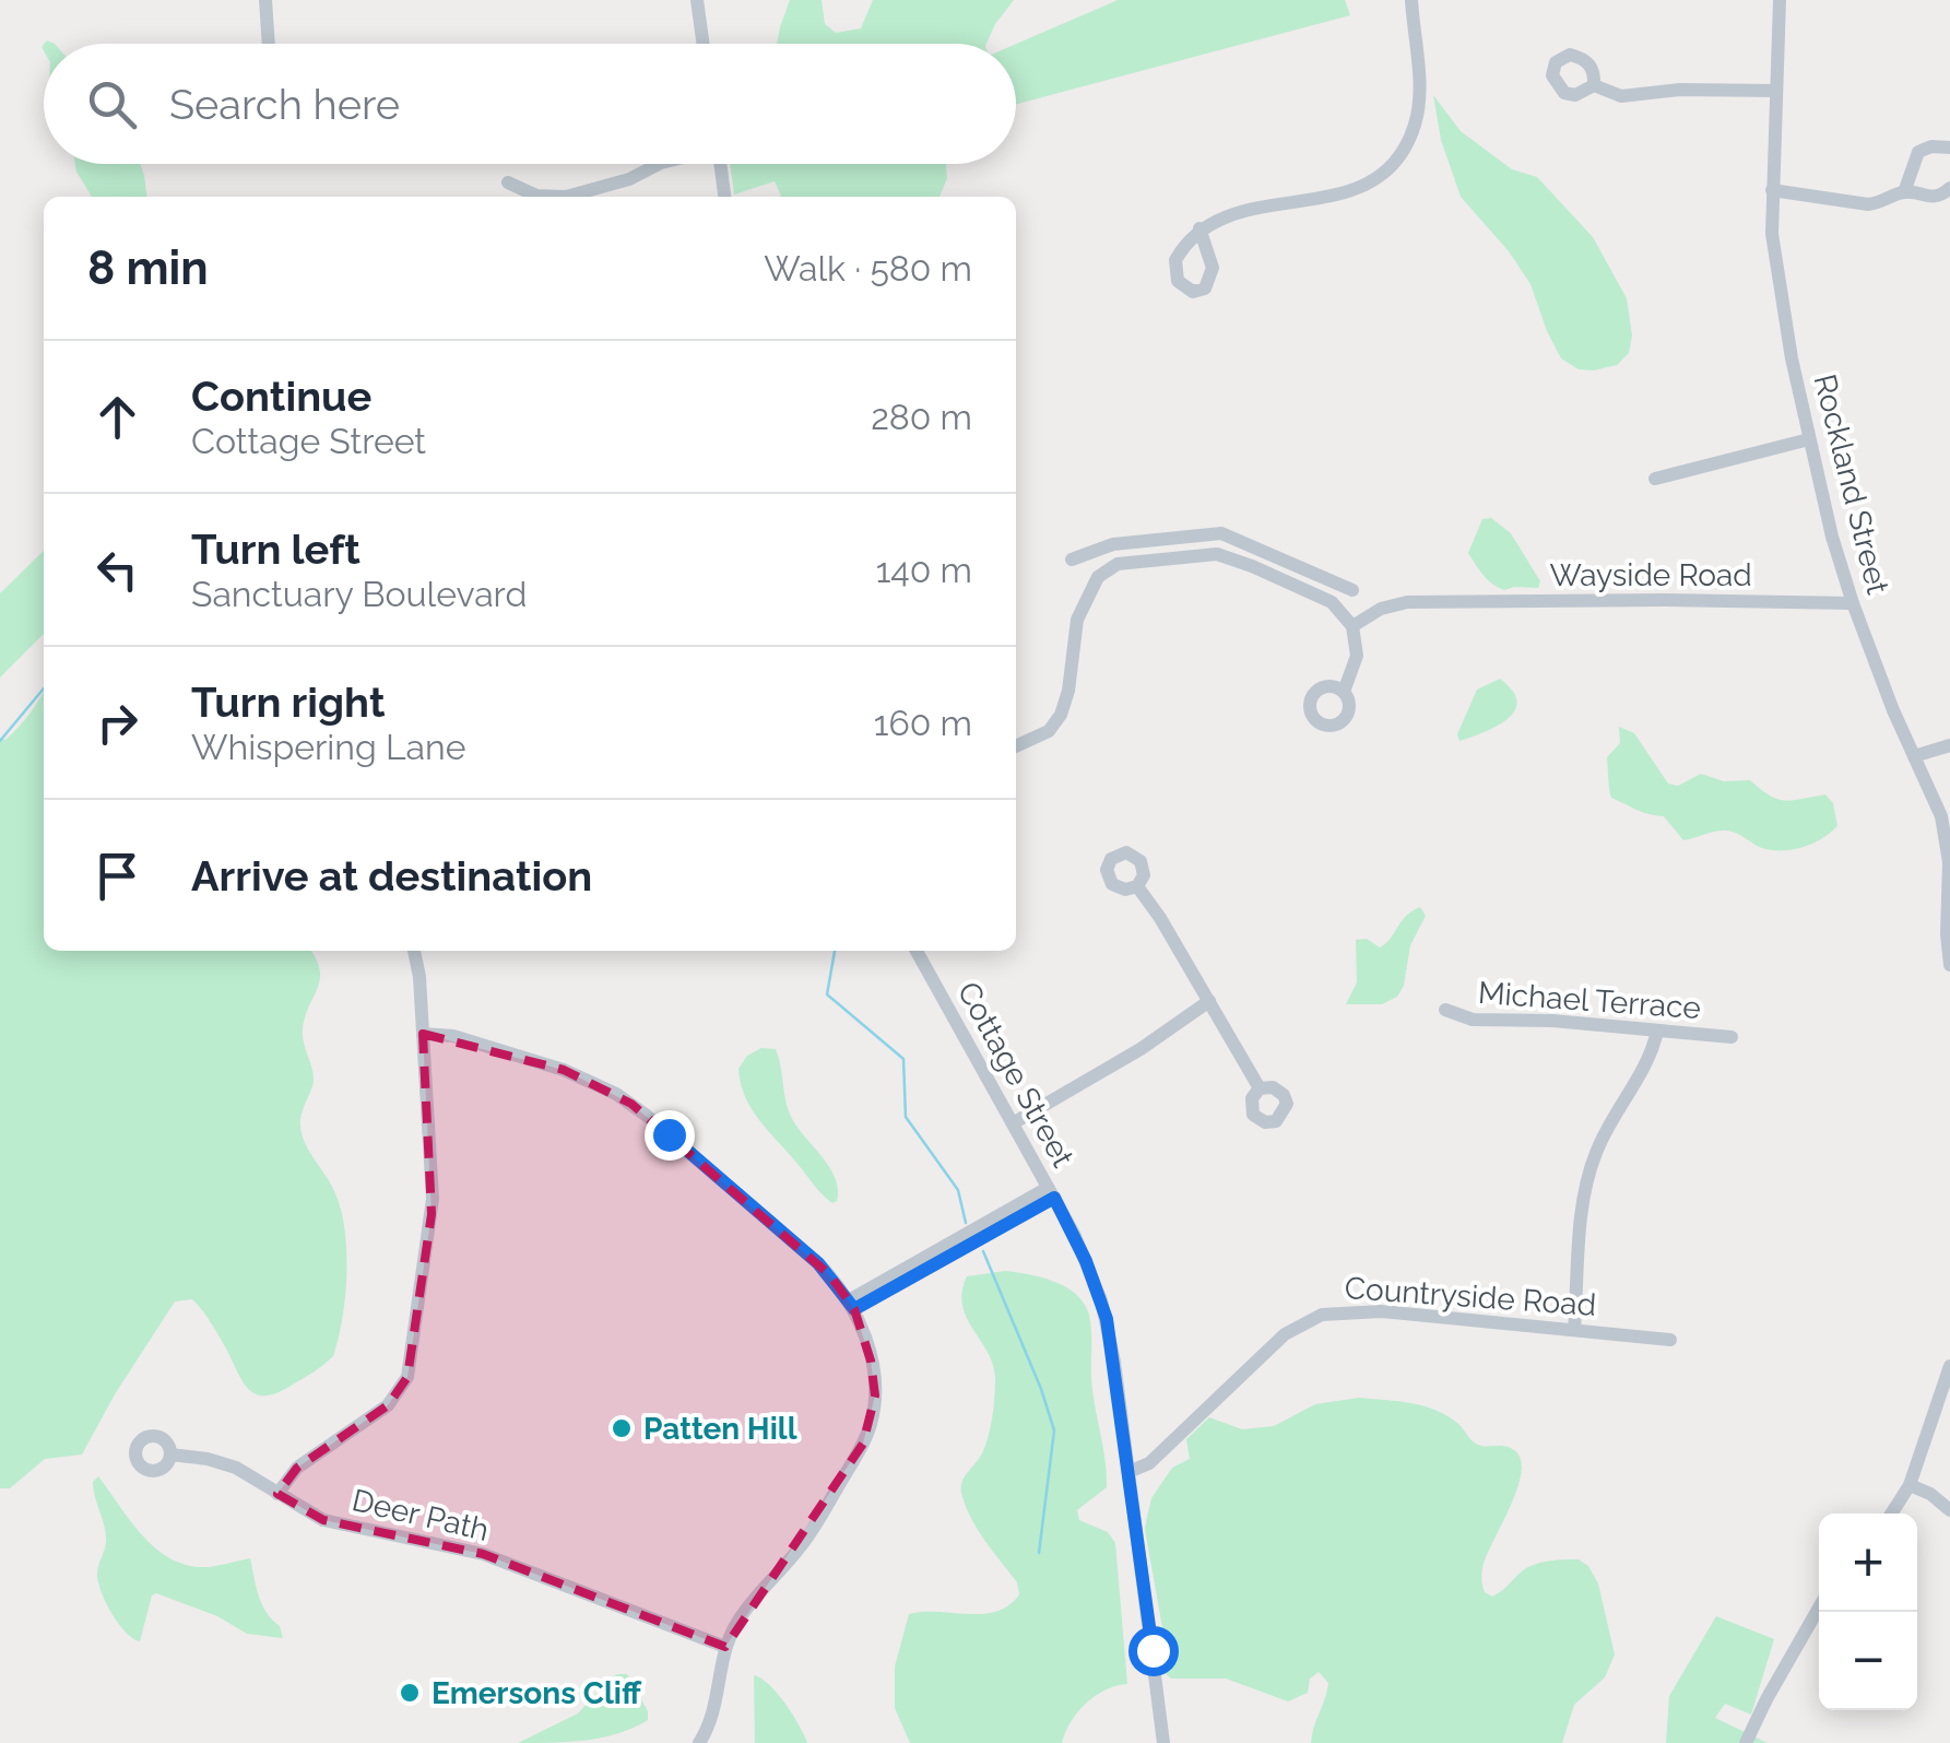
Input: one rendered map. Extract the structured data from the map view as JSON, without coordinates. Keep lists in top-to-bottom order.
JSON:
{
  "streets": {
    "street": [
      "Rockland Street",
      "Wayside Road",
      "Michael Terrace",
      "Cottage Street",
      "Countryside Road",
      "Deer Path"
    ]
  },
  "crossings": [
    ["Rockland Street", "Wayside Road"],
    ["Cottage Street", "Countryside Road"]
  ],
  "places": ["Patten Hill", "Emersons Cliff"],
  "page": {
    "search": "Search here",
    "heading": ["8 min", "Walk · 580 m"],
    "list": [
      ["Continue", "Cottage Street", "280 m"],
      ["Turn left", "Sanctuary Boulevard", "140 m"],
      ["Turn right", "Whispering Lane", "160 m"],
      "Arrive at destination"
    ],
    "map_buttons": ["+", "−"]
  }
}
